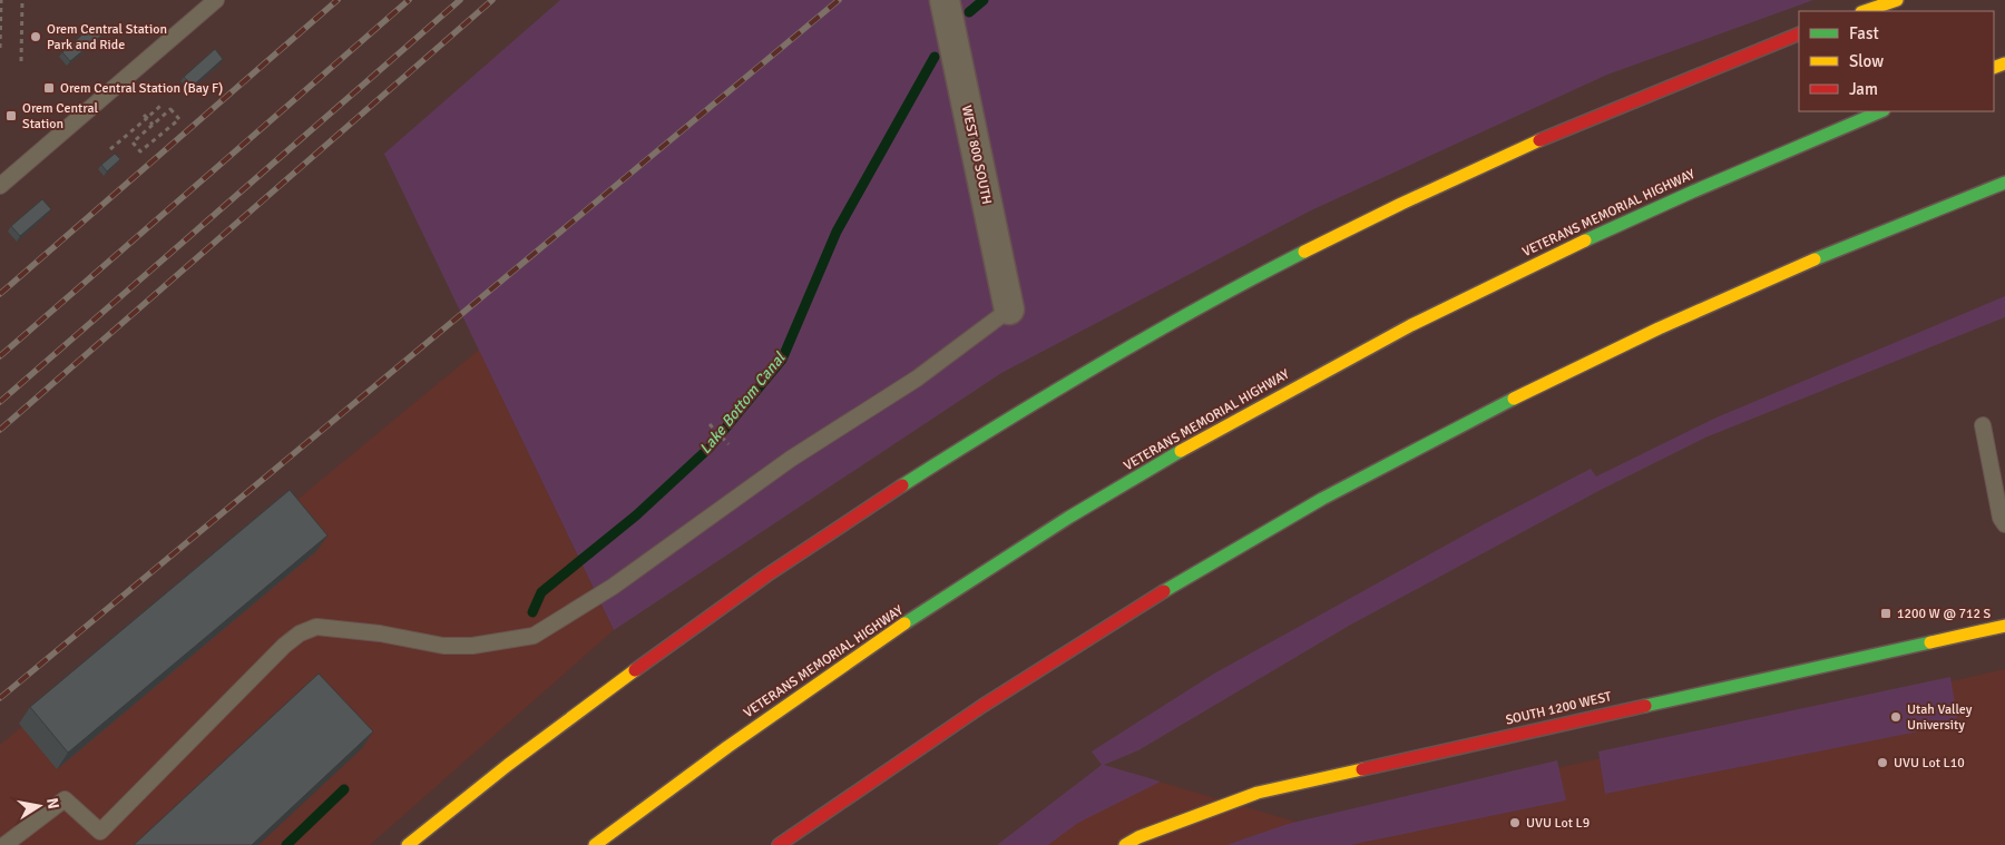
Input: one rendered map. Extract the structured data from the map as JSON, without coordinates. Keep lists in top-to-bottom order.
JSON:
{
  "streets": {
    "main road": ["VETERANS MEMORIAL HIGHWAY", "SOUTH 1200 WEST"],
    "street": ["WEST 800 SOUTH"]
  },
  "water": ["Lake Bottom Canal"],
  "places": {
    "other": [
      "Orem Central Station Park and Ride",
      "Utah Valley University",
      "UVU Lot L10",
      "UVU Lot L9"
    ],
    "transit": ["Orem Central Station (Bay F)", "Orem Central Station", "1200 W @ 712 S"]
  },
  "legend": ["Fast", "Slow", "Jam"],
  "north": "right"
}
